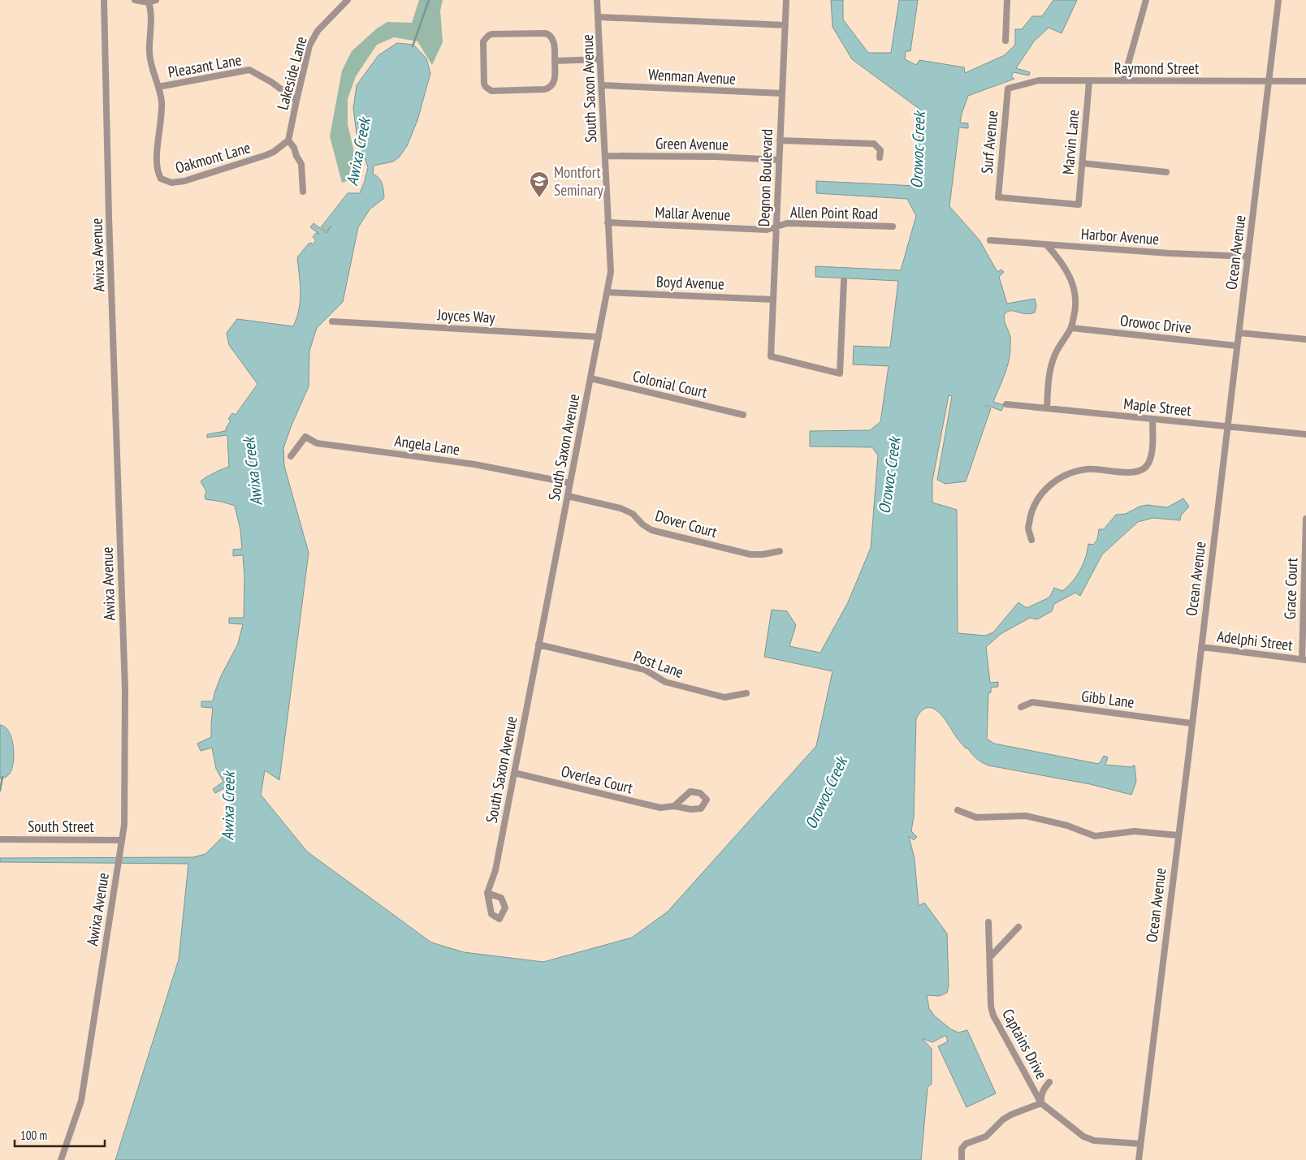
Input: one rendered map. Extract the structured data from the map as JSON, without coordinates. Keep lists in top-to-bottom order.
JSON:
{
  "streets": {
    "street": [
      "Pleasant Lane",
      "Raymond Street",
      "Lakeside Lane",
      "Wenman Avenue",
      "South Saxon Avenue",
      "Surf Avenue",
      "Marvin Lane",
      "Green Avenue",
      "Oakmont Lane",
      "Degnon Boulevard",
      "Allen Point Road",
      "Mallar Avenue",
      "Harbor Avenue",
      "Ocean Avenue",
      "Awixa Avenue",
      "Boyd Avenue",
      "Joyces Way",
      "Orowoc Drive",
      "Colonial Court",
      "Maple Street",
      "Angela Lane",
      "Dover Court",
      "Grace Court",
      "Adelphi Street",
      "Post Lane",
      "Gibb Lane",
      "Overlea Court",
      "South Street",
      "Captains Drive"
    ]
  },
  "crossings": [
    ["Pleasant Lane", "Lakeside Lane"],
    ["Pleasant Lane", "Oakmont Lane"],
    ["Raymond Street", "Surf Avenue"],
    ["Raymond Street", "Marvin Lane"],
    ["Raymond Street", "Ocean Avenue"],
    ["Lakeside Lane", "Oakmont Lane"],
    ["Wenman Avenue", "South Saxon Avenue"],
    ["Wenman Avenue", "Degnon Boulevard"],
    ["South Saxon Avenue", "Green Avenue"],
    ["South Saxon Avenue", "Mallar Avenue"],
    ["South Saxon Avenue", "Boyd Avenue"],
    ["South Saxon Avenue", "Joyces Way"],
    ["South Saxon Avenue", "Colonial Court"],
    ["South Saxon Avenue", "Angela Lane"],
    ["South Saxon Avenue", "Dover Court"],
    ["South Saxon Avenue", "Post Lane"],
    ["South Saxon Avenue", "Overlea Court"],
    ["Surf Avenue", "Marvin Lane"],
    ["Green Avenue", "Degnon Boulevard"],
    ["Degnon Boulevard", "Allen Point Road"],
    ["Degnon Boulevard", "Mallar Avenue"],
    ["Degnon Boulevard", "Boyd Avenue"],
    ["Allen Point Road", "Mallar Avenue"],
    ["Harbor Avenue", "Ocean Avenue"],
    ["Ocean Avenue", "Orowoc Drive"],
    ["Ocean Avenue", "Maple Street"],
    ["Ocean Avenue", "Adelphi Street"],
    ["Ocean Avenue", "Gibb Lane"],
    ["Ocean Avenue", "Captains Drive"],
    ["Awixa Avenue", "South Street"],
    ["Grace Court", "Adelphi Street"]
  ],
  "water": ["Orowoc Creek", "Awixa Creek"],
  "places": {
    "school or university": ["Montfort Seminary"]
  },
  "scale_bar": "100 m"
}
